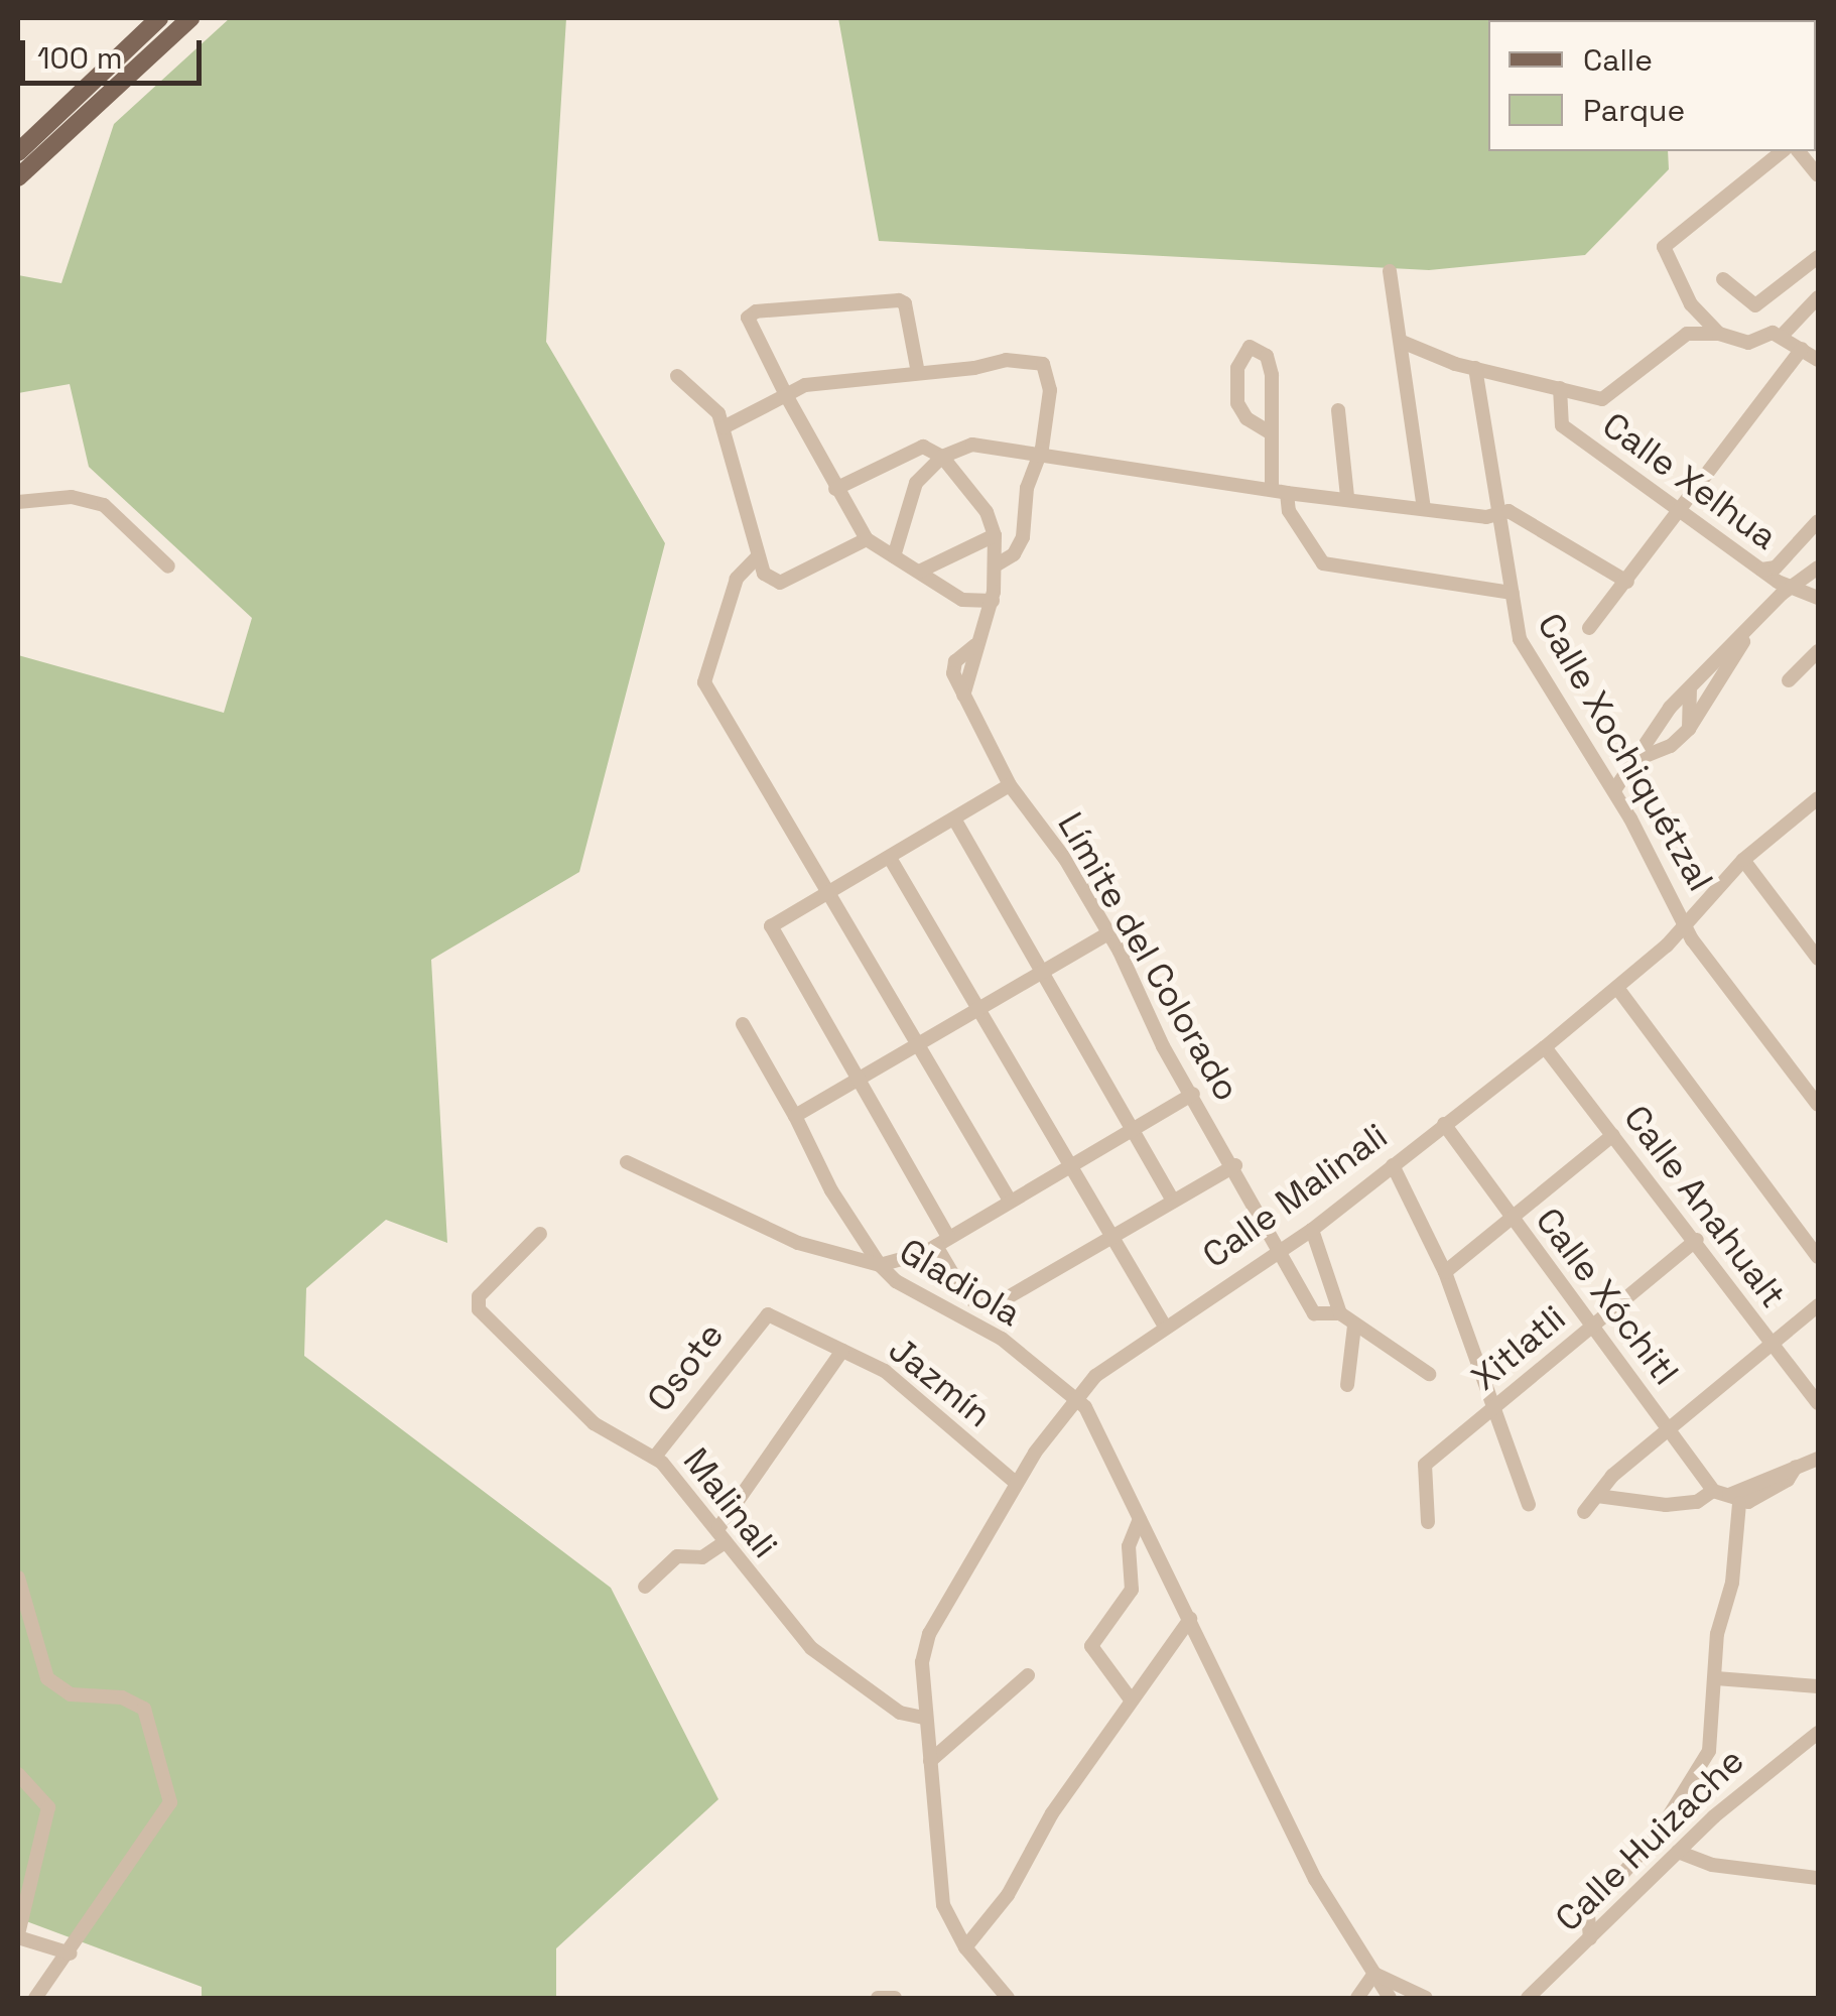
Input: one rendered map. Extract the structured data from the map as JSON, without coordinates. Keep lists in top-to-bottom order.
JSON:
{
  "streets": {
    "street": [
      "Calle Xelhua",
      "Calle Xochiquétzal",
      "Límite del Colorado",
      "Calle Malinali",
      "Calle Anahualt",
      "Gladiola",
      "Calle Xóchitl",
      "Xitlatli",
      "Osote",
      "Jazmín",
      "Malinali",
      "Calle Huizache"
    ]
  },
  "crossings": [
    ["Calle Xochiquétzal", "Calle Malinali"],
    ["Límite del Colorado", "Calle Malinali"],
    ["Calle Malinali", "Calle Anahualt"],
    ["Calle Malinali", "Gladiola"],
    ["Calle Malinali", "Calle Xóchitl"],
    ["Calle Malinali", "Jazmín"],
    ["Calle Malinali", "Malinali"],
    ["Calle Anahualt", "Xitlatli"],
    ["Calle Xóchitl", "Xitlatli"],
    ["Osote", "Jazmín"],
    ["Osote", "Malinali"]
  ],
  "legend": ["Calle", "Parque"],
  "scale_bar": "100 m"
}
